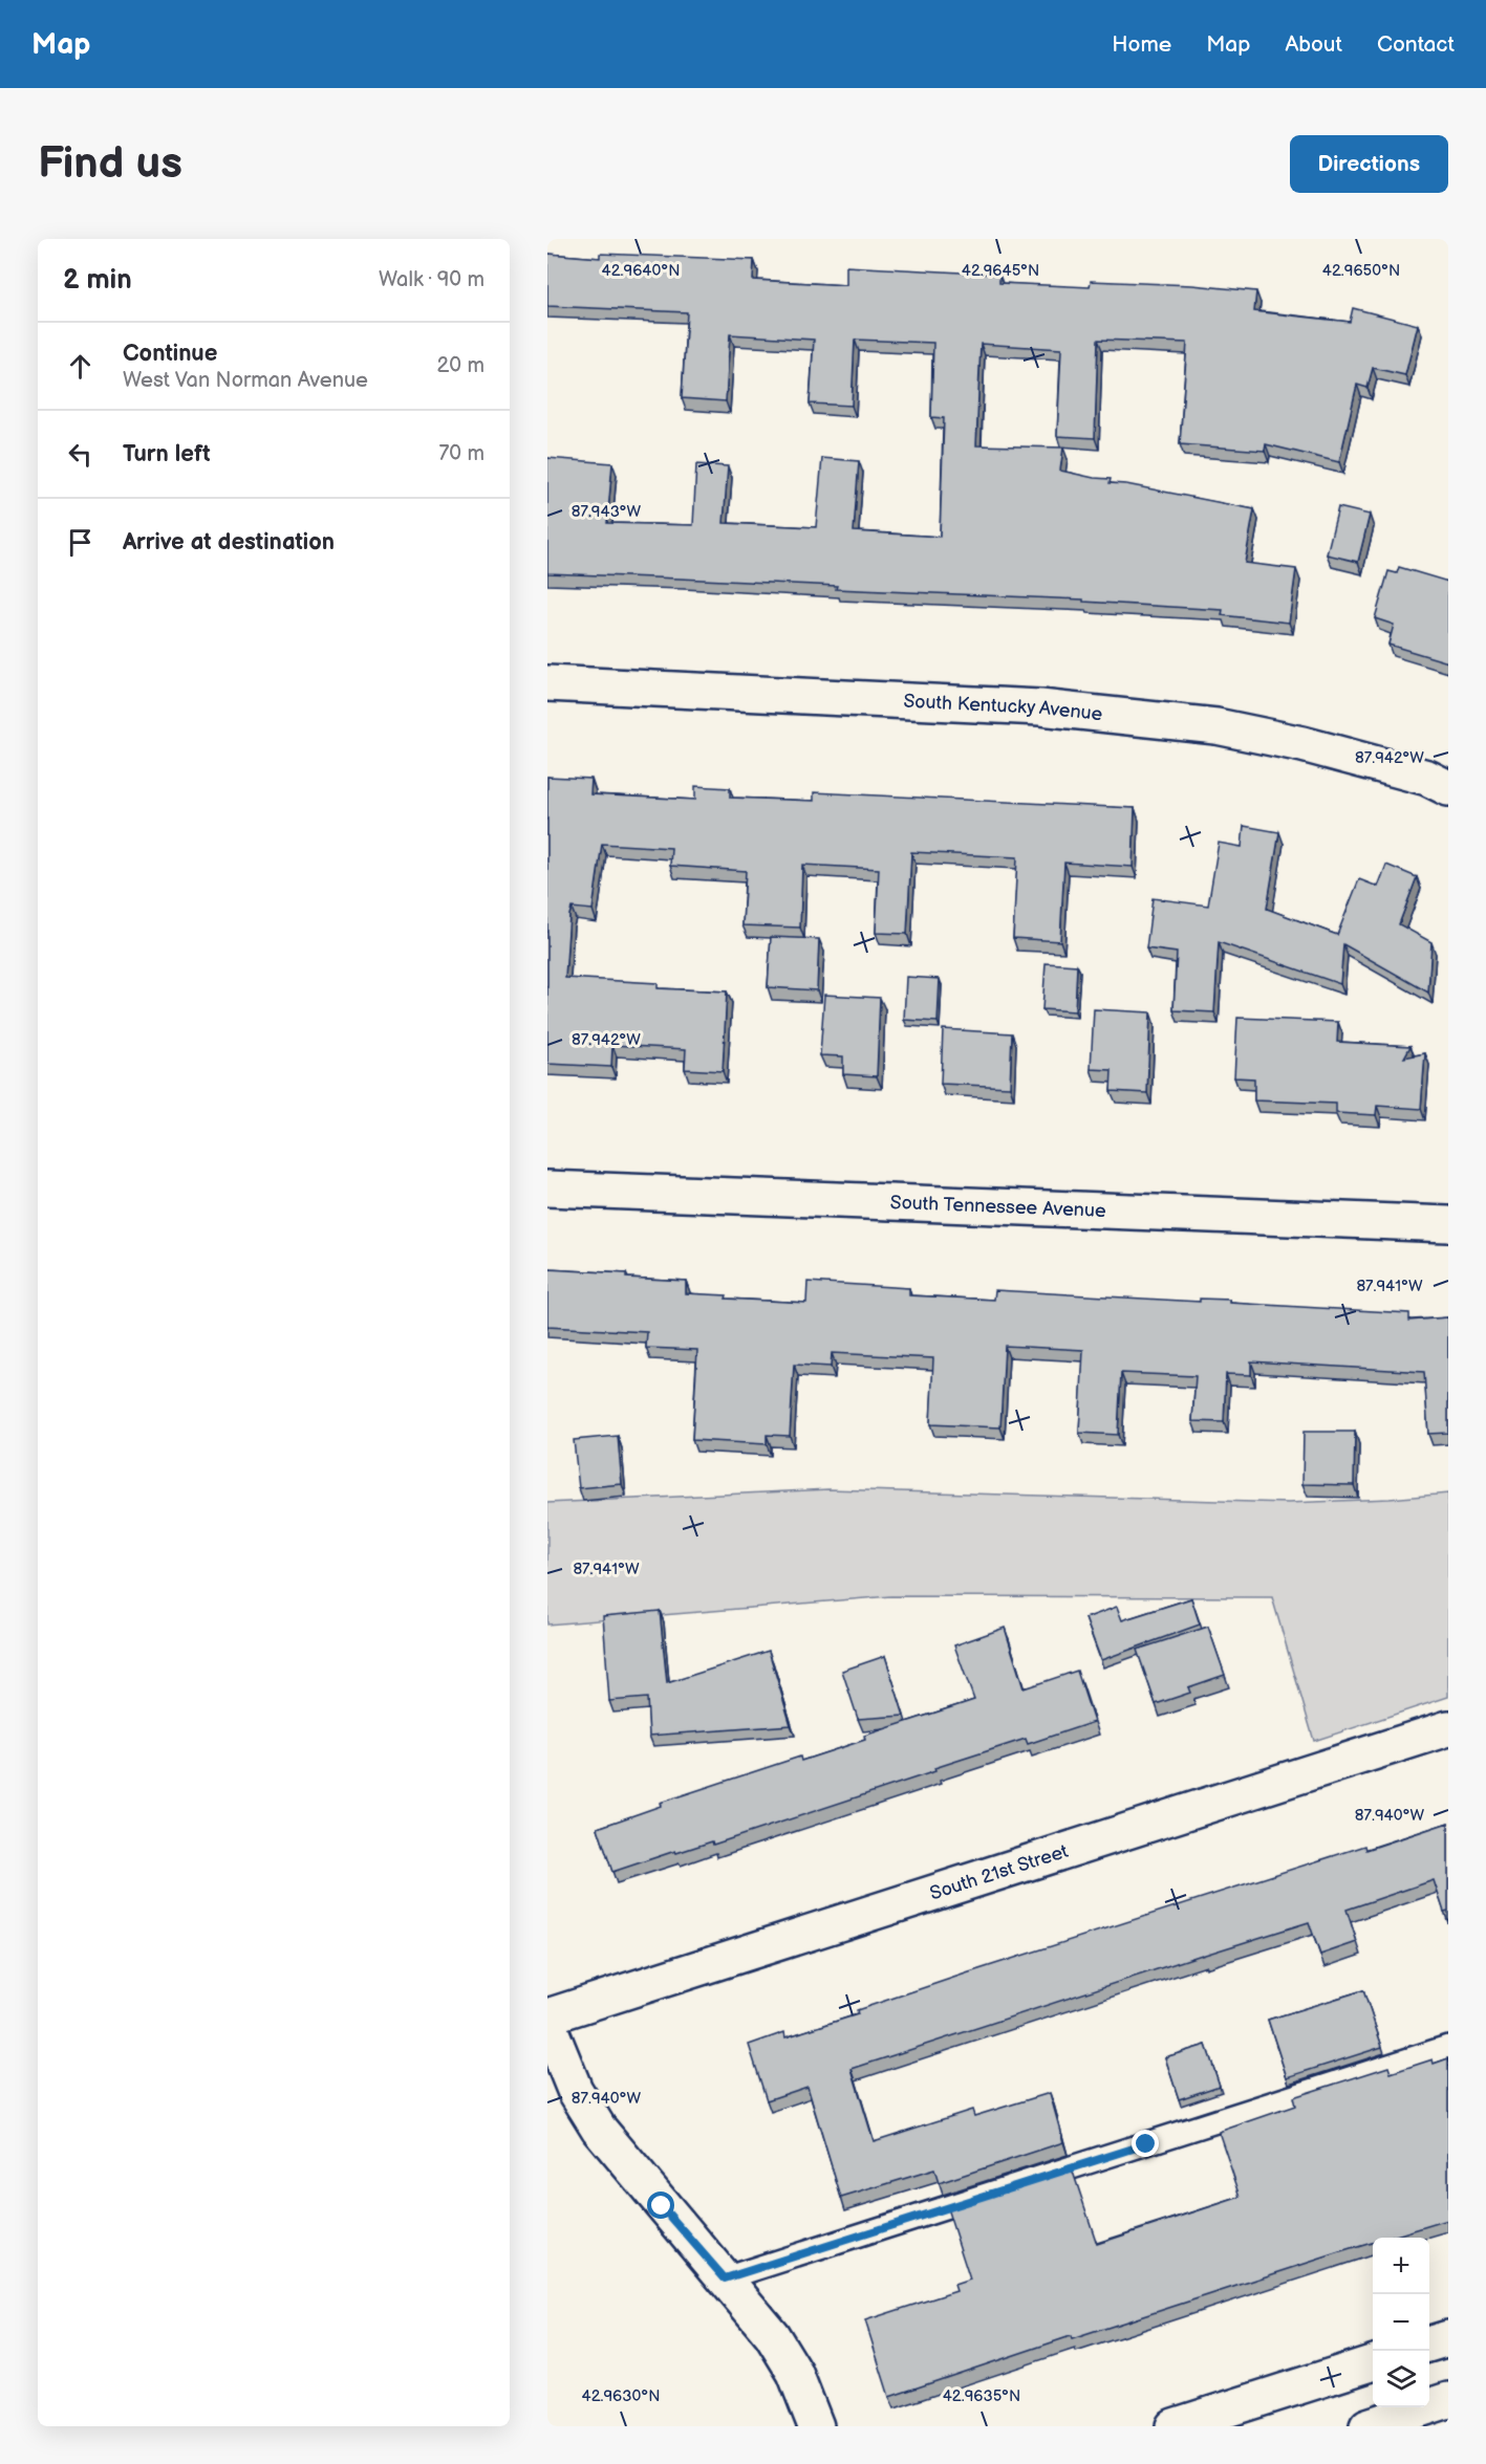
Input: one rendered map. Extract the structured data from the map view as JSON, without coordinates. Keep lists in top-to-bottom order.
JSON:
{
  "streets": {
    "street": ["South Kentucky Avenue", "South Tennessee Avenue", "South 21st Street"]
  },
  "page": {
    "header": "Map",
    "nav": [
      "Home",
      "Map",
      "About",
      "Contact"
    ],
    "buttons": "Directions",
    "title": "Find us",
    "heading": ["2 min", "Walk · 90 m"],
    "list": [
      ["Continue", "West Van Norman Avenue", "20 m"],
      ["Turn left", "70 m"],
      "Arrive at destination"
    ],
    "map_buttons": ["+", "−"]
  },
  "coordinates": [
    "42.9640°N",
    "42.9645°N",
    "42.9650°N",
    "87.943°W",
    "87.942°W",
    "87.941°W",
    "87.940°W",
    "42.9630°N",
    "42.9635°N"
  ]
}
